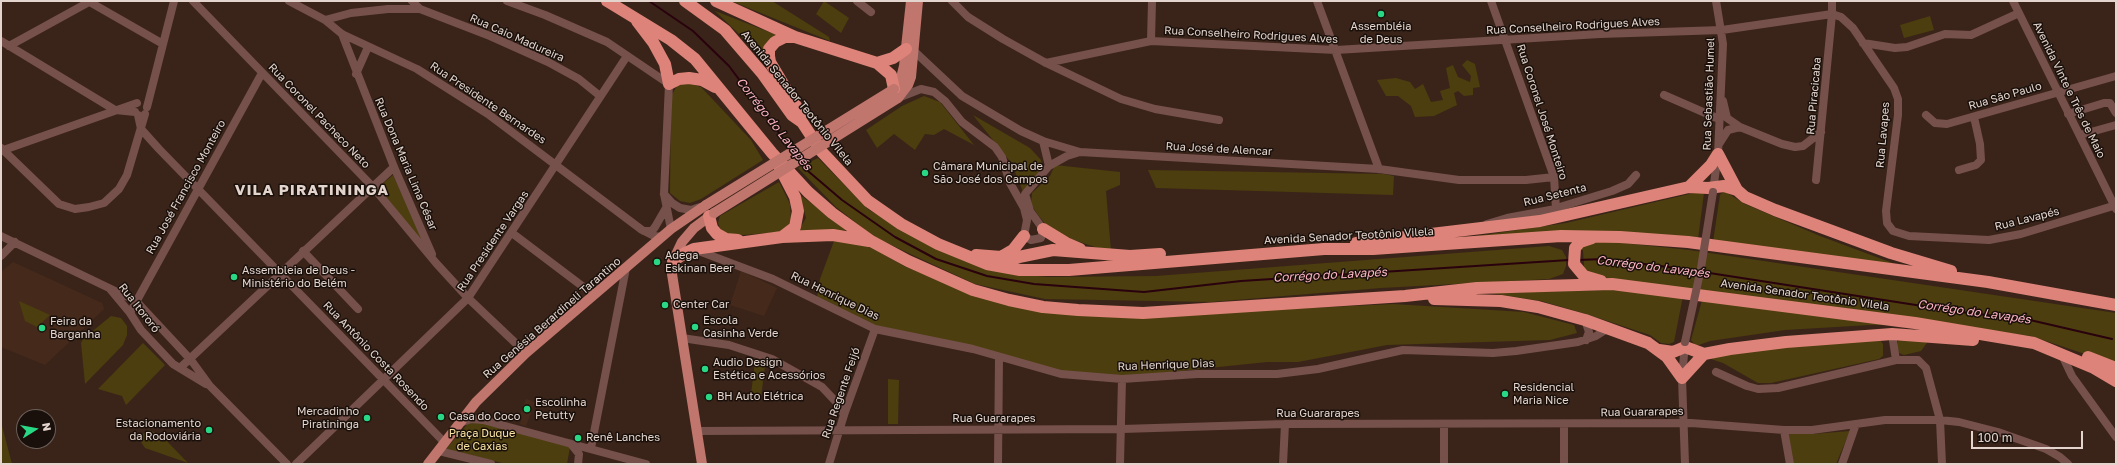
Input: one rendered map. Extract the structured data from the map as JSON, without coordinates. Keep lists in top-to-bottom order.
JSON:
{
  "streets": {
    "highway": ["Avenida Senador Teotônio Vilela"],
    "main road": ["Rua Genésia Berardineli Tarantino"],
    "street": [
      "Rua Conselheiro Rodrigues Alves",
      "Rua Caio Madureira",
      "Avenida Vinte e Três de Maio",
      "Rua Sebastião Humel",
      "Rua Piracicaba",
      "Rua São Paulo",
      "Rua Presidente Bernardes",
      "Rua Coronel José Monteiro",
      "Rua Coronel Pacheco Neto",
      "Rua Lavapes",
      "Rua José de Alencar",
      "Rua Dona Maria Lima César",
      "Rua José Francisco Monteiro",
      "Rua Setenta",
      "Rua Lavapés",
      "Rua Presidente Vargas",
      "Rua Henrique Dias",
      "Rua Itororó",
      "Rua Antônio Costa Rosendo",
      "Rua Regente Feijó",
      "Rua Guararapes"
    ]
  },
  "crossings": [
    ["Rua Conselheiro Rodrigues Alves", "Rua Sebastião Humel"],
    ["Rua Conselheiro Rodrigues Alves", "Rua Piracicaba"],
    ["Rua Conselheiro Rodrigues Alves", "Rua Coronel José Monteiro"],
    ["Rua Conselheiro Rodrigues Alves", "Rua Lavapes"],
    ["Rua Caio Madureira", "Rua Presidente Bernardes"],
    ["Rua Caio Madureira", "Rua Presidente Vargas"],
    ["Avenida Vinte e Três de Maio", "Rua São Paulo"],
    ["Avenida Vinte e Três de Maio", "Rua Lavapés"],
    ["Rua Sebastião Humel", "Rua Guararapes"],
    ["Rua Piracicaba", "Rua Lavapes"],
    ["Rua Presidente Bernardes", "Rua Dona Maria Lima César"],
    ["Rua Presidente Bernardes", "Rua Presidente Vargas"],
    ["Rua Presidente Bernardes", "Rua Genésia Berardineli Tarantino"],
    ["Rua Coronel José Monteiro", "Rua José de Alencar"],
    ["Rua Coronel José Monteiro", "Rua Setenta"],
    ["Rua Coronel Pacheco Neto", "Rua Dona Maria Lima César"],
    ["Rua Coronel Pacheco Neto", "Rua José Francisco Monteiro"],
    ["Rua Coronel Pacheco Neto", "Rua Presidente Vargas"],
    ["Rua Coronel Pacheco Neto", "Rua Genésia Berardineli Tarantino"],
    ["Rua Lavapes", "Rua Lavapés"],
    ["Rua José Francisco Monteiro", "Rua Itororó"],
    ["Rua José Francisco Monteiro", "Rua Antônio Costa Rosendo"],
    ["Rua Presidente Vargas", "Rua Antônio Costa Rosendo"],
    ["Rua Henrique Dias", "Rua Regente Feijó"],
    ["Rua Genésia Berardineli Tarantino", "Rua Antônio Costa Rosendo"],
    ["Rua Regente Feijó", "Rua Guararapes"]
  ],
  "districts": ["VILA PIRATININGA"],
  "water": ["Corrégo do Lavapés"],
  "parks": ["Praça Duque de Caxias"],
  "places": [
    "Assembléia de Deus",
    "Câmara Municipal de São José dos Campos",
    "Adega Eskinan Beer",
    "Assembleia de Deus - Ministério do Belém",
    "Center Car",
    "Escola Casinha Verde",
    "Feira da Barganha",
    "Audio Design Estética e Acessórios",
    "Residencial Maria Nice",
    "BH Auto Elétrica",
    "Escolinha Petutty",
    "Casa do Coco",
    "Mercadinho Piratininga",
    "Estacionamento da Rodoviária",
    "Renê Lanches"
  ],
  "scale_bar": "100 m",
  "north": "right"
}
